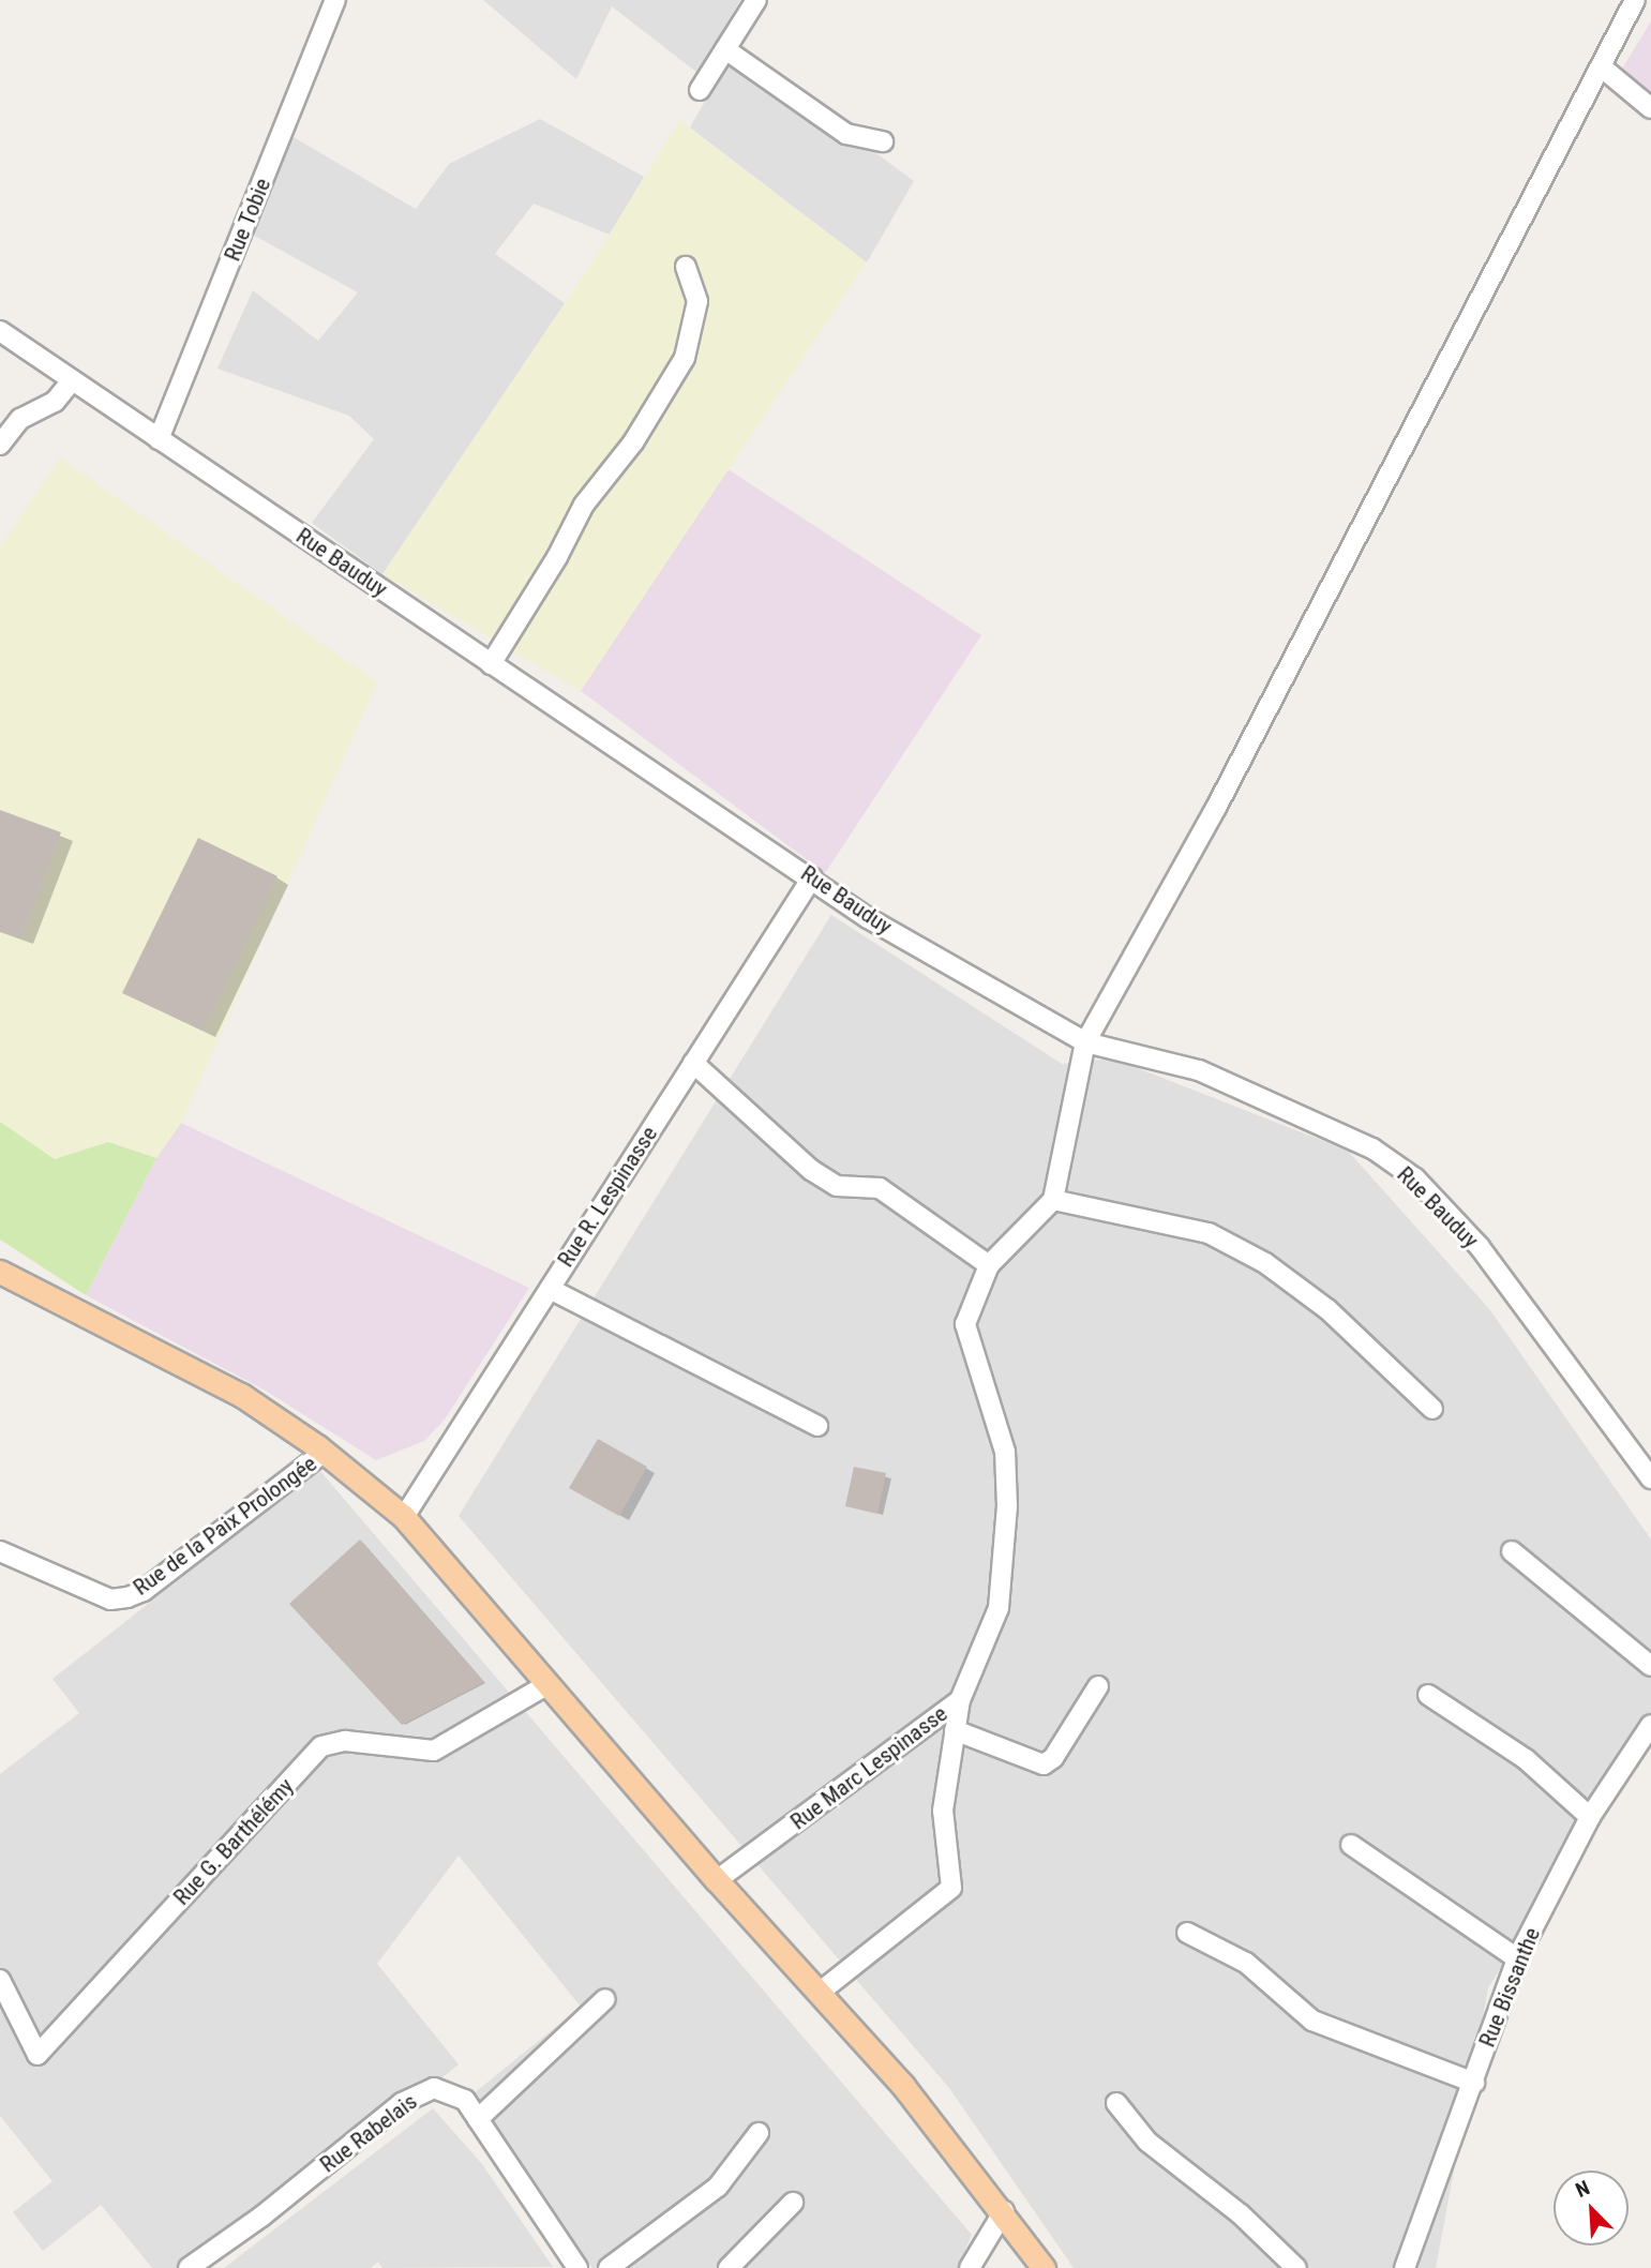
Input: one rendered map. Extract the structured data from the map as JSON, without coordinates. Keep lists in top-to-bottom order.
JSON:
{
  "streets": {
    "street": [
      "Rue Tobie",
      "Rue Bauduy",
      "Rue R. Lespinasse",
      "Rue de la Paix Prolongée",
      "Rue Marc Lespinasse",
      "Rue G. Barthélémy",
      "Rue Bissanthe",
      "Rue Rabelais"
    ]
  },
  "crossings": [
    ["Rue Tobie", "Rue Bauduy"],
    ["Rue Bauduy", "Rue R. Lespinasse"]
  ],
  "north": "top left"
}
